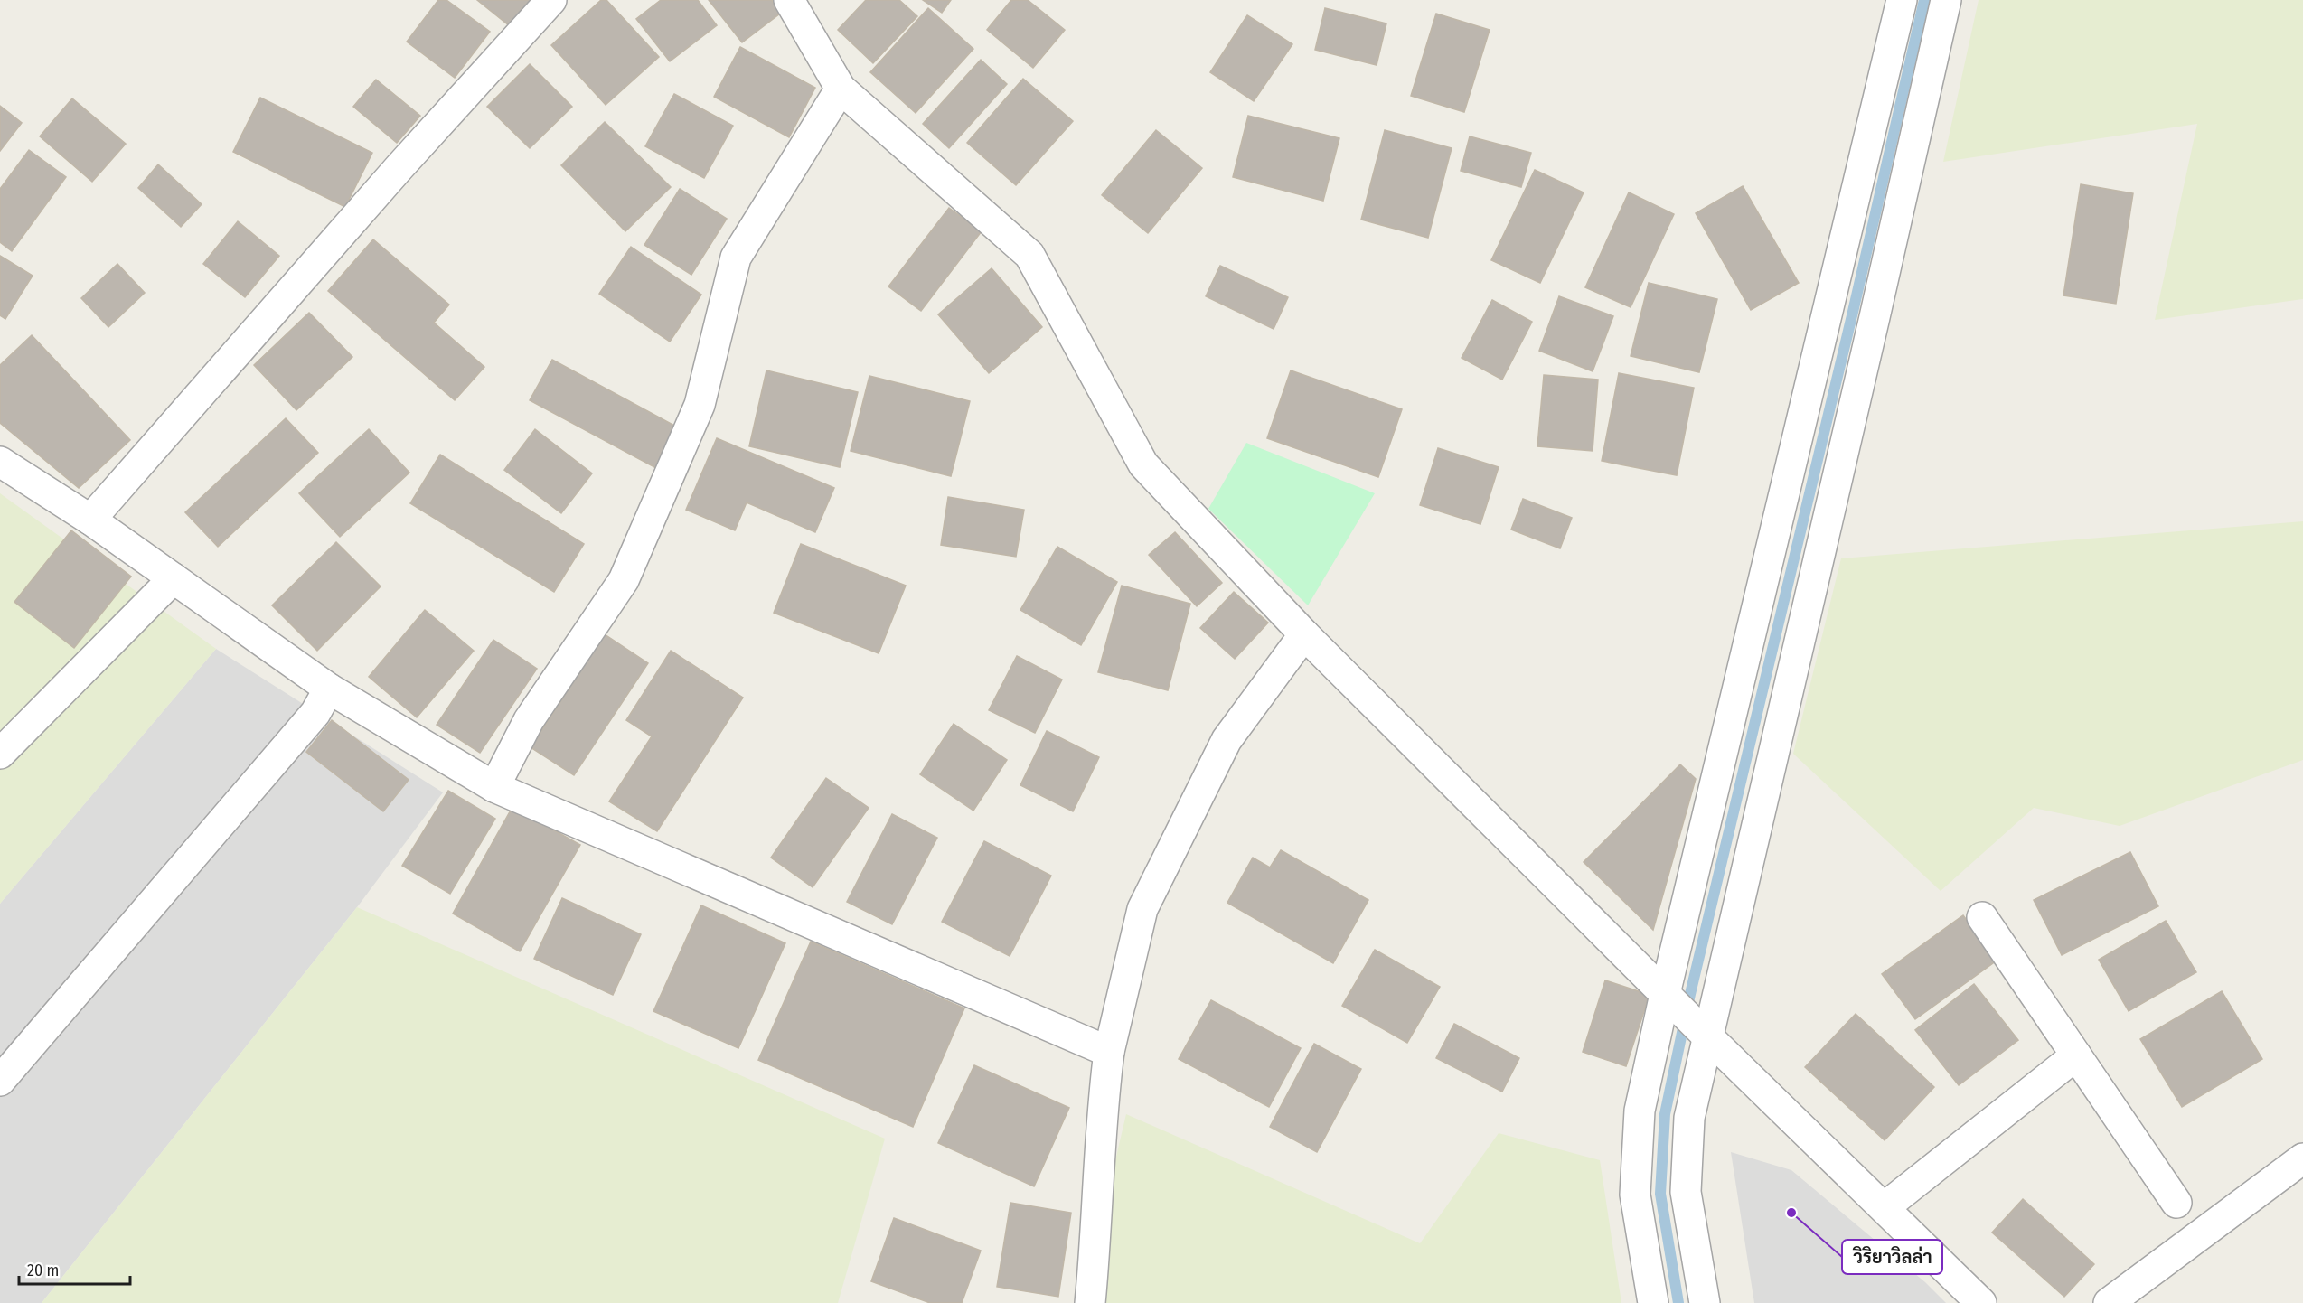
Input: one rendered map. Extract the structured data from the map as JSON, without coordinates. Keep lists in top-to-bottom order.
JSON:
{
  "places": ["วิริยาวิลล่า"],
  "scale_bar": "20 m"
}
